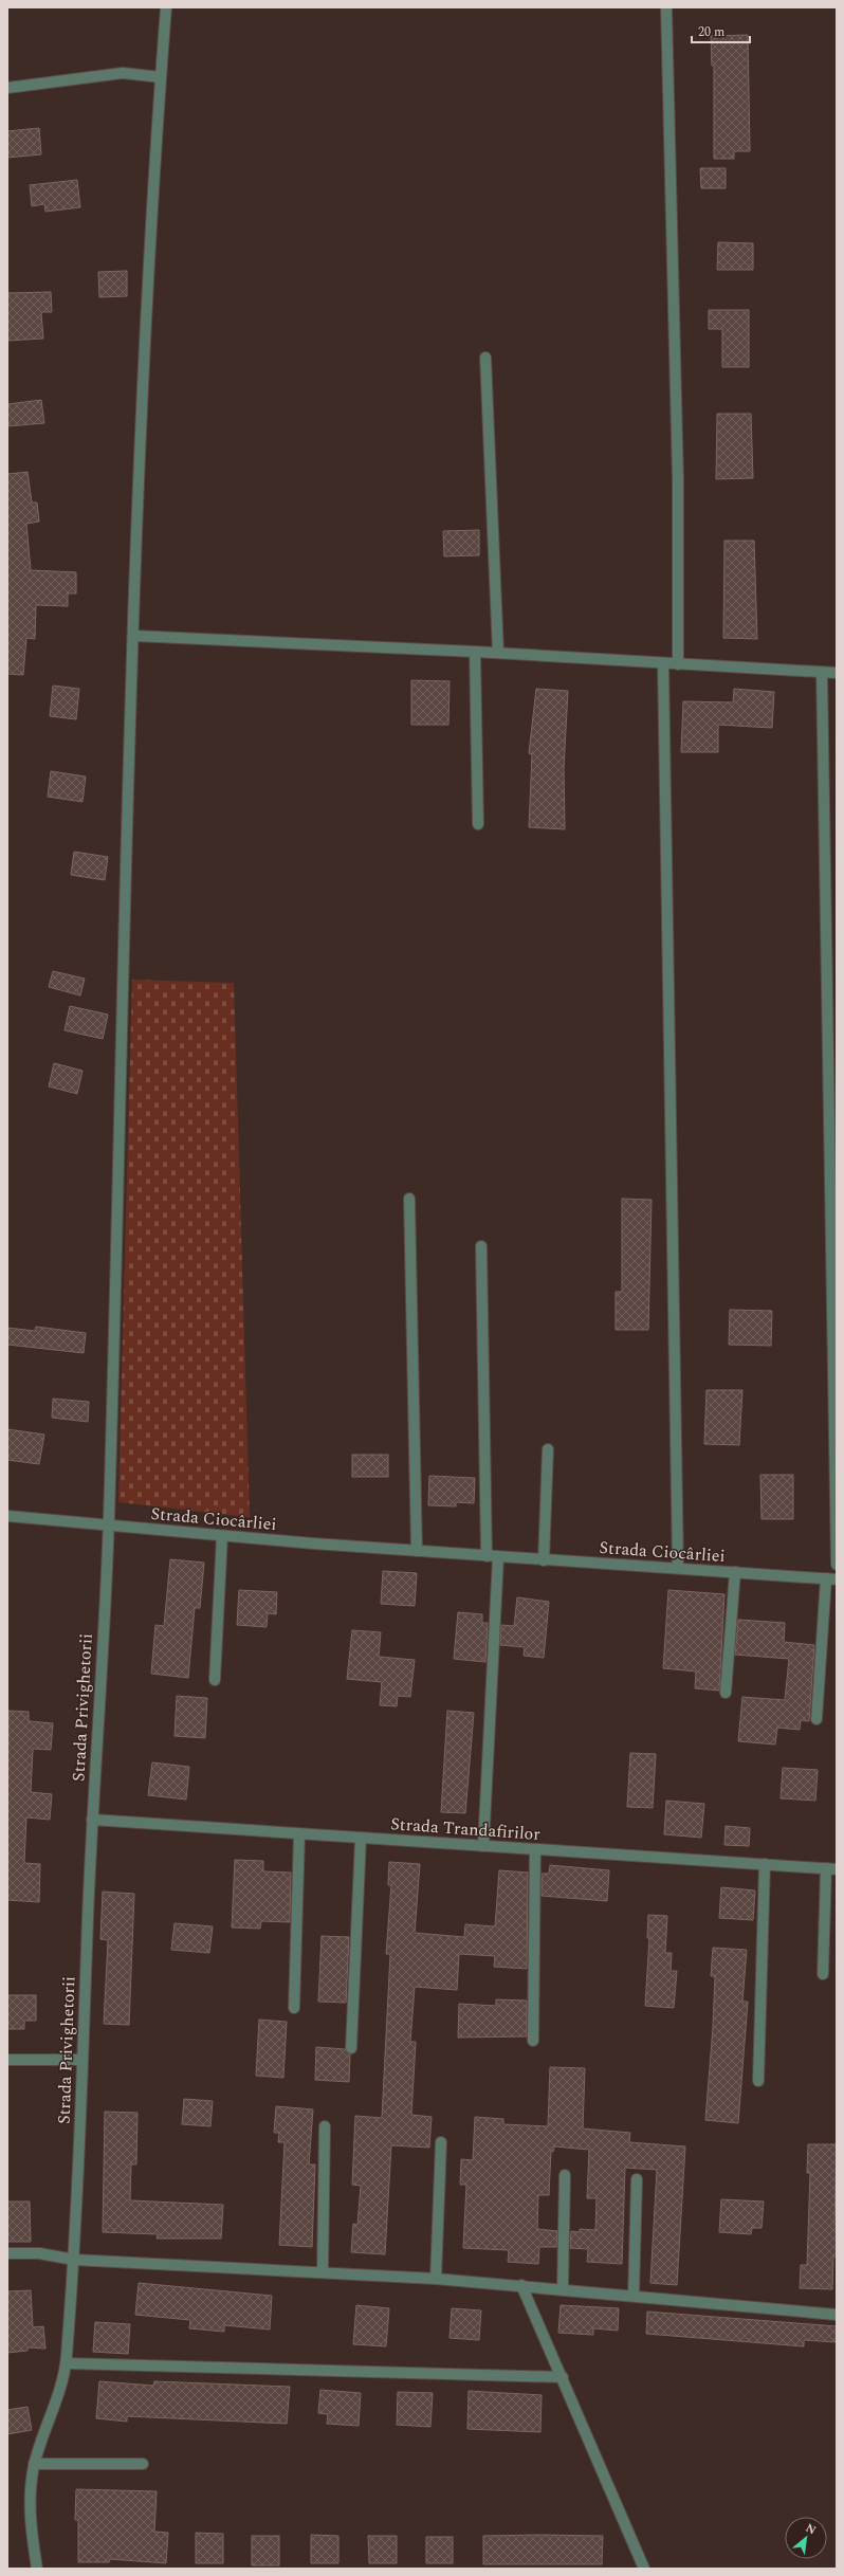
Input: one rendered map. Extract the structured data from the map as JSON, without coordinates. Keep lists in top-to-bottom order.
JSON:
{
  "streets": {
    "street": ["Strada Ciocârliei", "Strada Privighetorii", "Strada Trandafirilor"]
  },
  "crossings": [
    ["Strada Ciocârliei", "Strada Privighetorii"],
    ["Strada Privighetorii", "Strada Trandafirilor"]
  ],
  "scale_bar": "20 m",
  "north": "top right"
}
